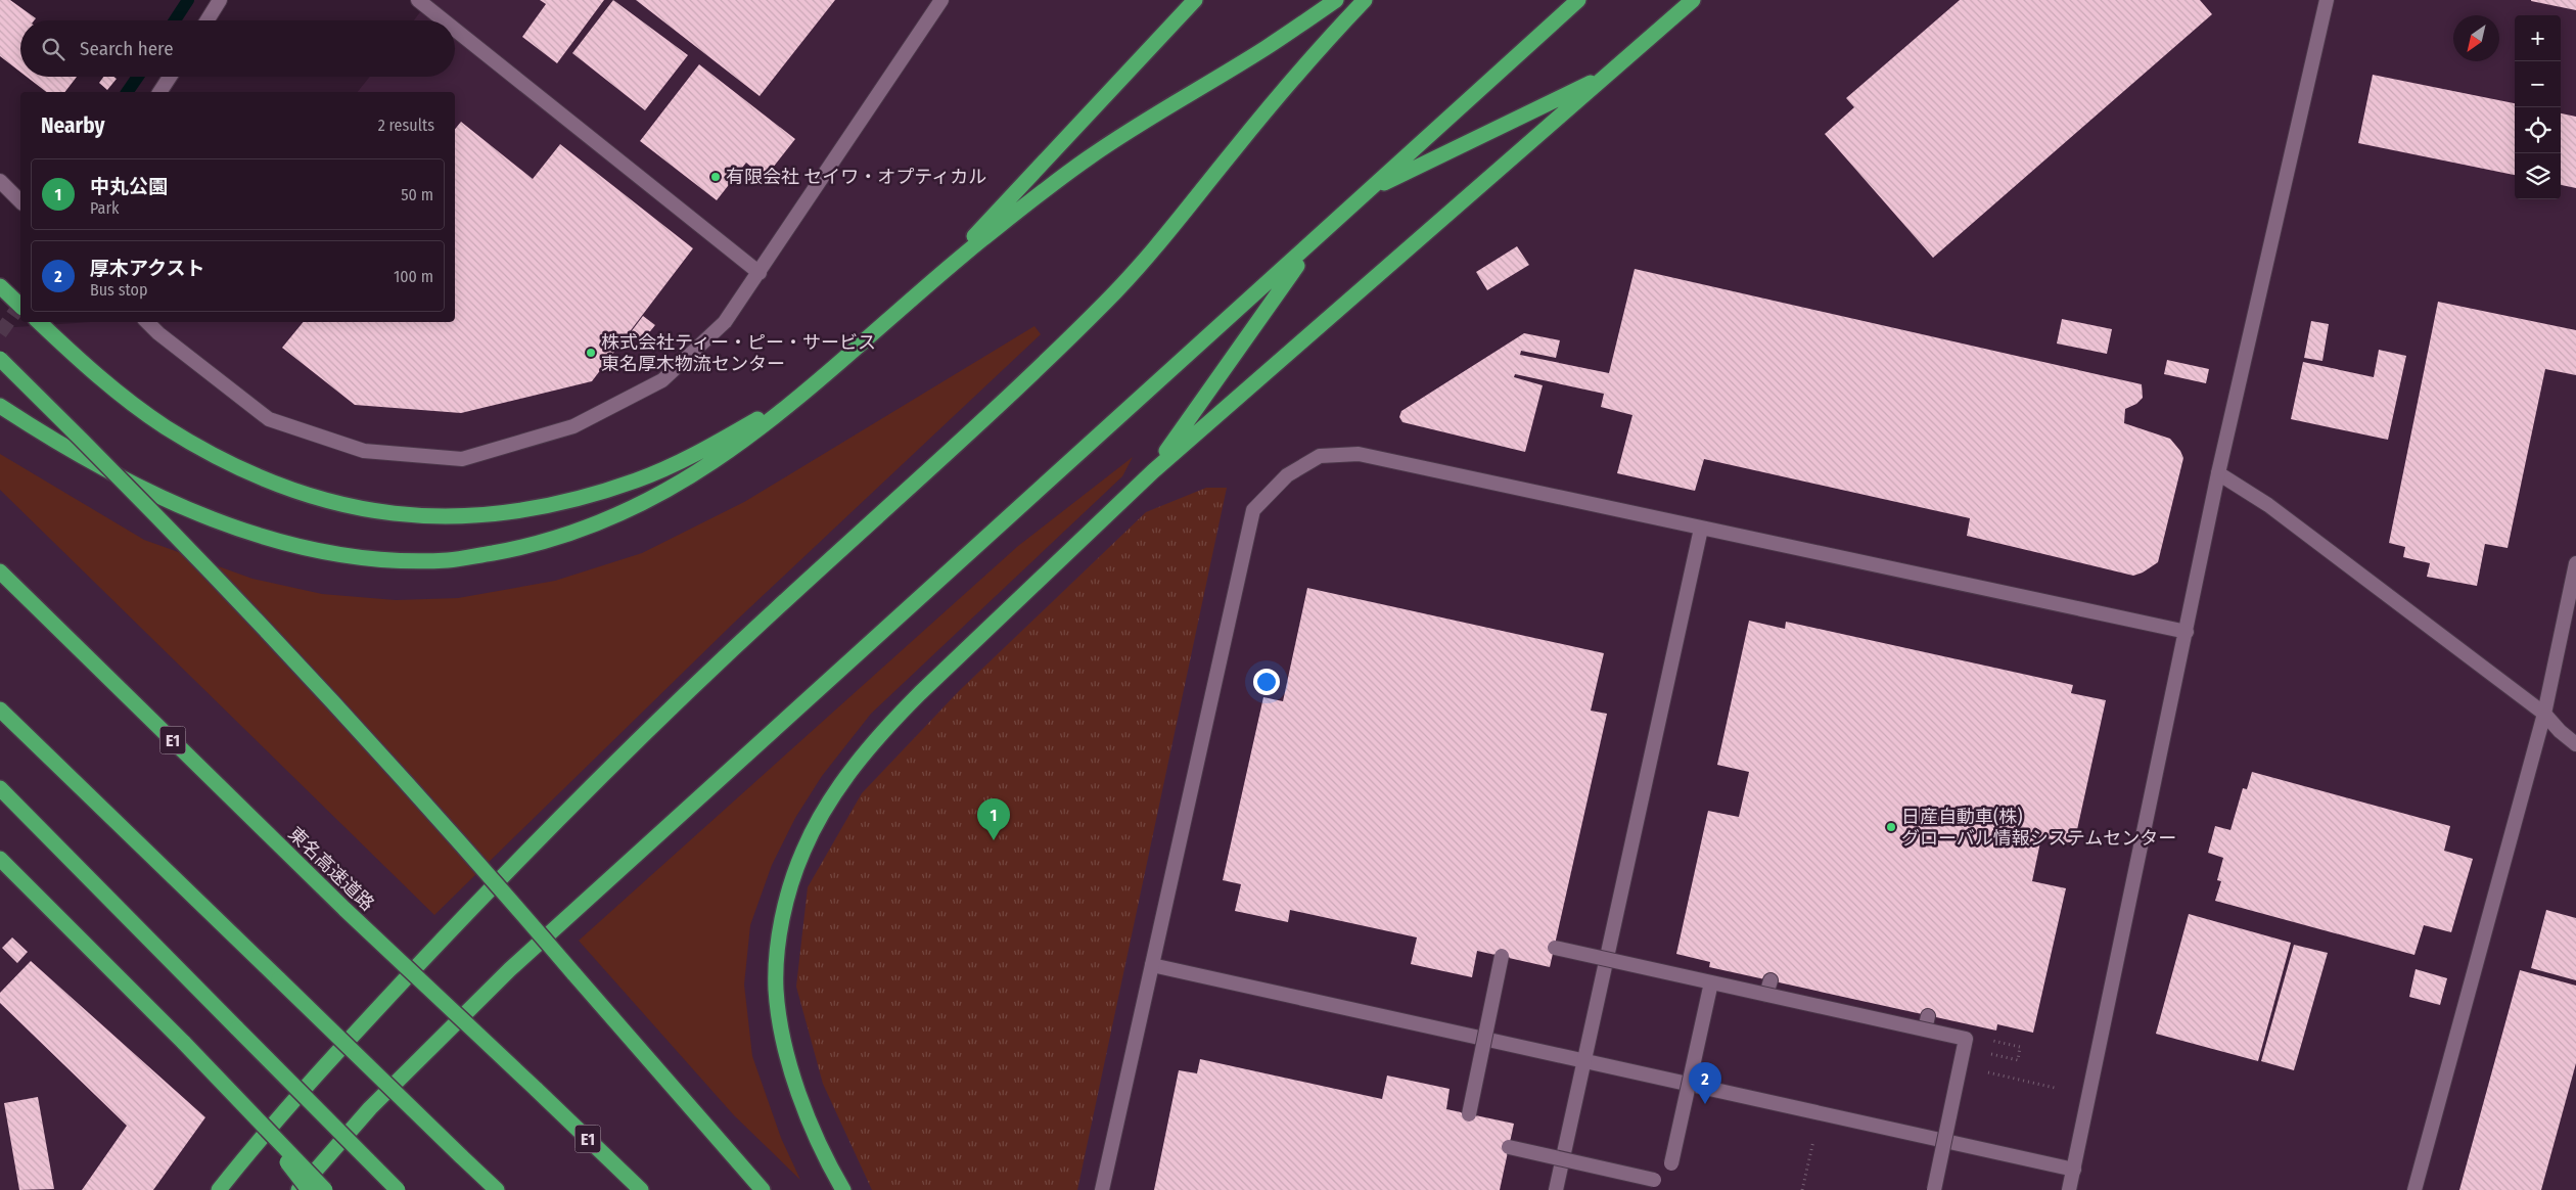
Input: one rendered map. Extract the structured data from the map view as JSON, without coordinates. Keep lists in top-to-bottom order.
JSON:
{
  "streets": {
    "highway": ["E1", "東名高速道路"]
  },
  "places": ["有限会社 セイワ・オプティカル", "株式会社ティー・ピー・サービス 東名厚木物流センター", "日産自動車(株) グローバル情報システムセンター"],
  "north": "bottom left",
  "page": {
    "map_buttons": ["+", "−"],
    "search": "Search here",
    "heading": ["Nearby", "2 results"],
    "list": [
      {
        "mark": "1",
        "name": "中丸公園",
        "note": "Park",
        "value": "50 m"
      },
      {
        "mark": "2",
        "name": "厚木アクスト",
        "note": "Bus stop",
        "value": "100 m"
      }
    ],
    "pins": ["1", "2"]
  }
}
